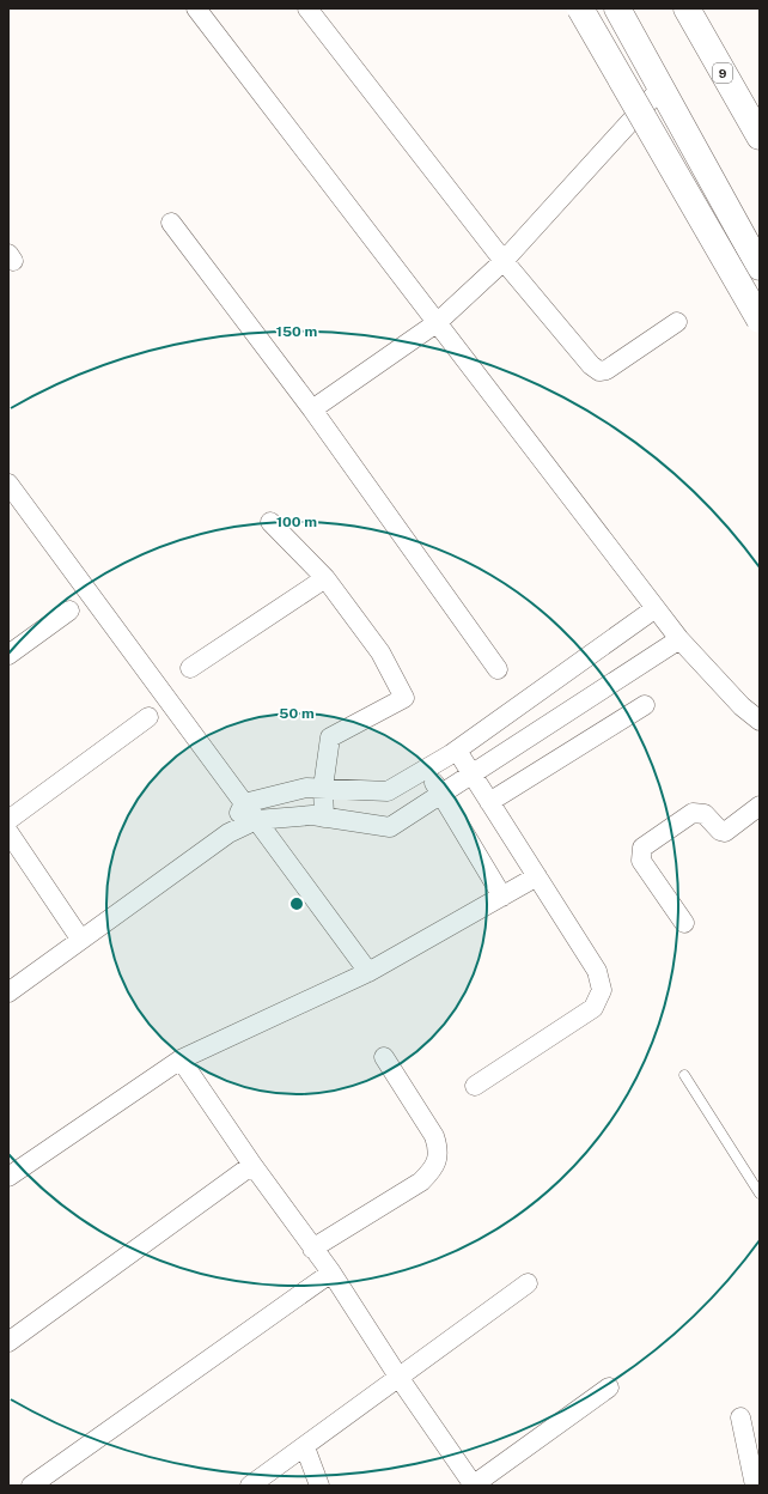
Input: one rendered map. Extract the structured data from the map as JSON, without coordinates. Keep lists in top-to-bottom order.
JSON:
{
  "streets": {
    "main road": ["9"]
  },
  "rings": ["150 m", "100 m", "50 m"]
}
